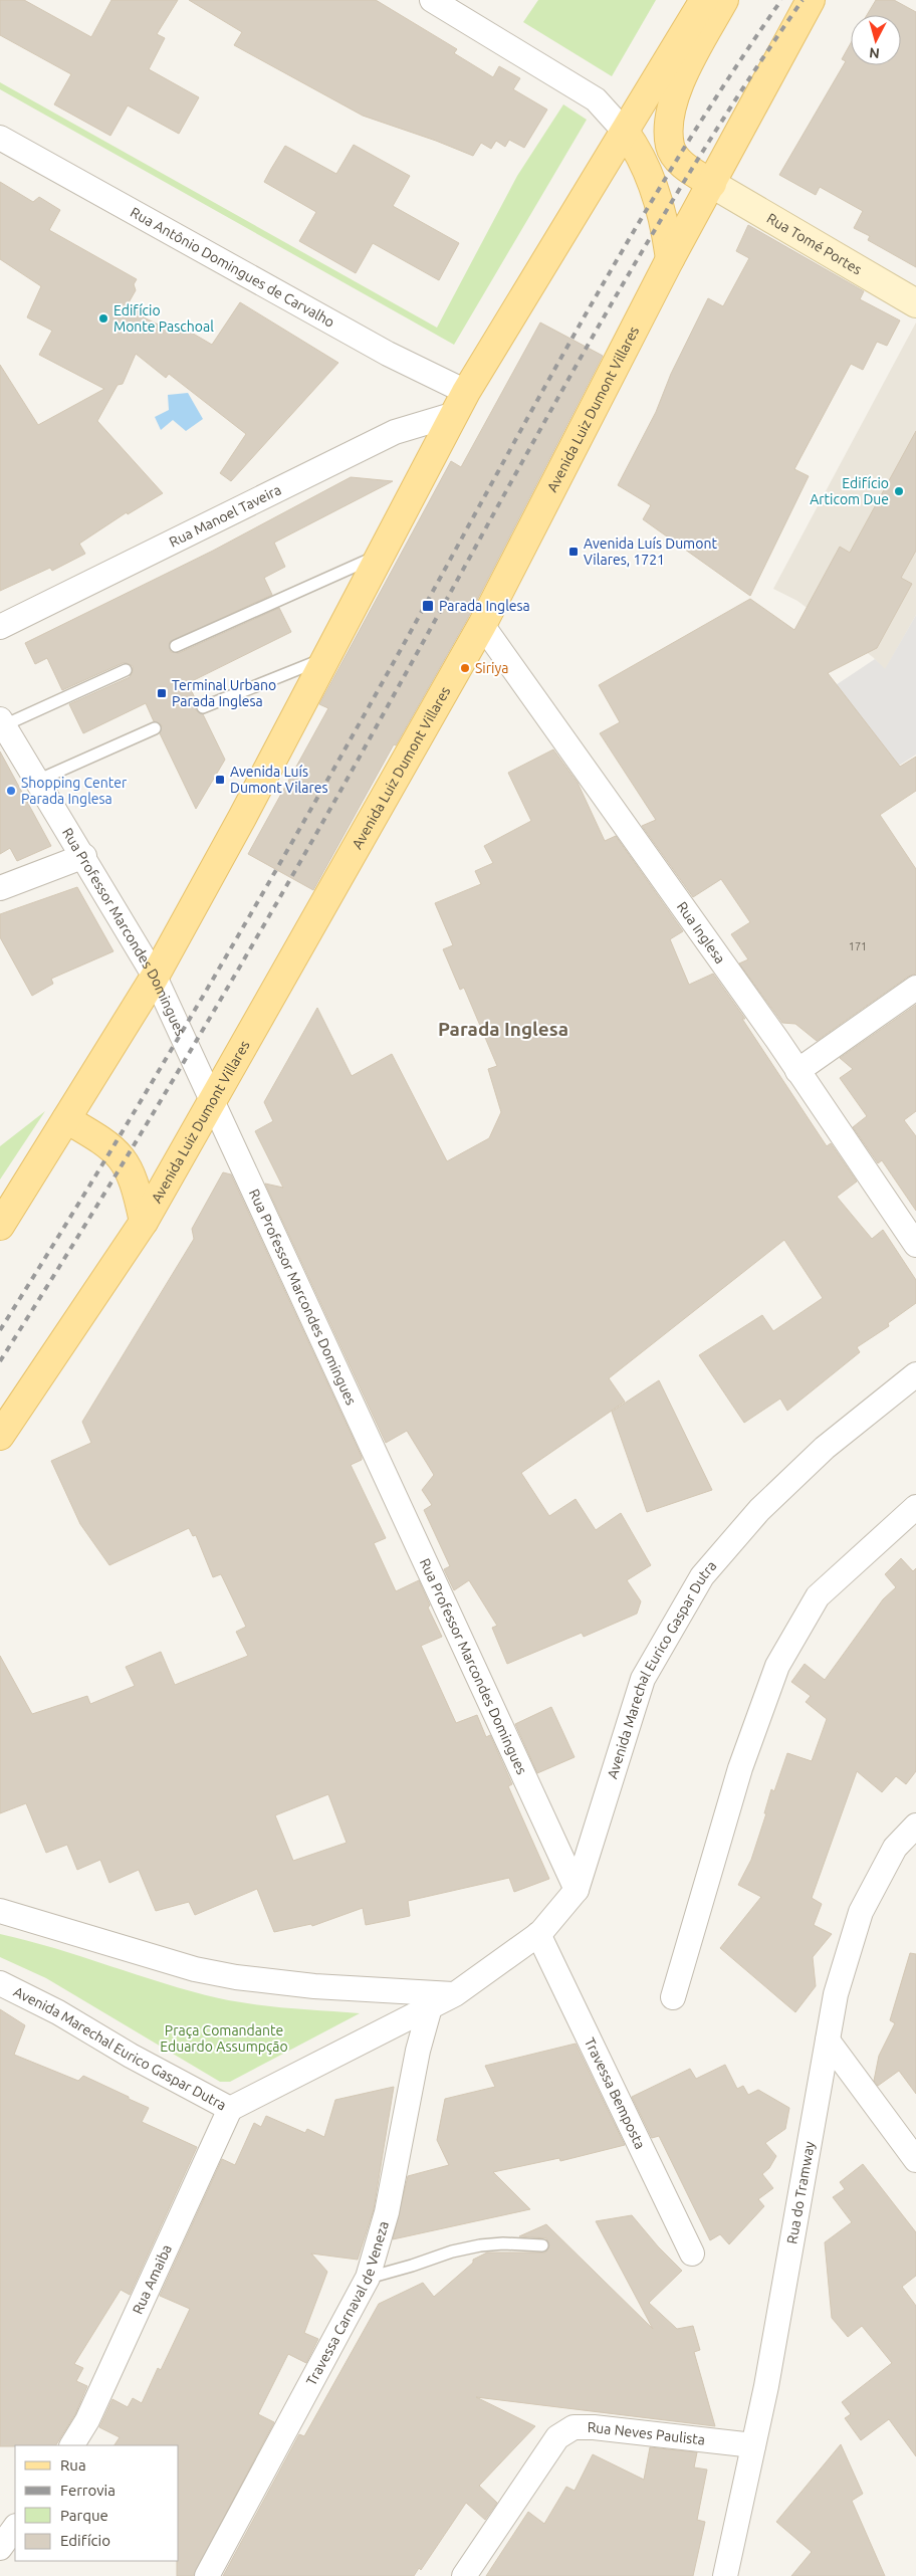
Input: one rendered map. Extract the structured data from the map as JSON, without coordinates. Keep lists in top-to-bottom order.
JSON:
{
  "streets": {
    "main road": ["Rua Tomé Portes", "Avenida Luiz Dumont Villares"],
    "street": [
      "Rua Antônio Domingues de Carvalho",
      "Rua Manoel Taveira",
      "Rua Professor Marcondes Domingues",
      "Rua Inglesa",
      "Avenida Marechal Eurico Gaspar Dutra",
      "Travessa Bemposta",
      "Rua do Tramway",
      "Rua Amaiba",
      "Travessa Carnaval de Veneza",
      "Rua Neves Paulista"
    ]
  },
  "crossings": [
    ["Rua Tomé Portes", "Avenida Luiz Dumont Villares"],
    ["Rua Antônio Domingues de Carvalho", "Rua Manoel Taveira"],
    ["Avenida Luiz Dumont Villares", "Rua Professor Marcondes Domingues"],
    ["Avenida Luiz Dumont Villares", "Rua Inglesa"],
    ["Rua Professor Marcondes Domingues", "Avenida Marechal Eurico Gaspar Dutra"],
    ["Avenida Marechal Eurico Gaspar Dutra", "Travessa Bemposta"],
    ["Avenida Marechal Eurico Gaspar Dutra", "Rua Amaiba"],
    ["Avenida Marechal Eurico Gaspar Dutra", "Travessa Carnaval de Veneza"],
    ["Rua do Tramway", "Rua Neves Paulista"]
  ],
  "districts": ["Parada Inglesa"],
  "parks": ["Praça Comandante Eduardo Assumpção"],
  "places": {
    "other": [
      "Edifício Monte Paschoal",
      "Edifício Articom Due",
      "Siriya",
      "Shopping Center Parada Inglesa"
    ],
    "transit": [
      "Avenida Luís Dumont Vilares, 1721",
      "Parada Inglesa",
      "Terminal Urbano Parada Inglesa",
      "Avenida Luís Dumont Vilares"
    ]
  },
  "house_numbers": ["171"],
  "legend": [
    "Rua",
    "Ferrovia",
    "Parque",
    "Edifício"
  ],
  "north": "bottom"
}
